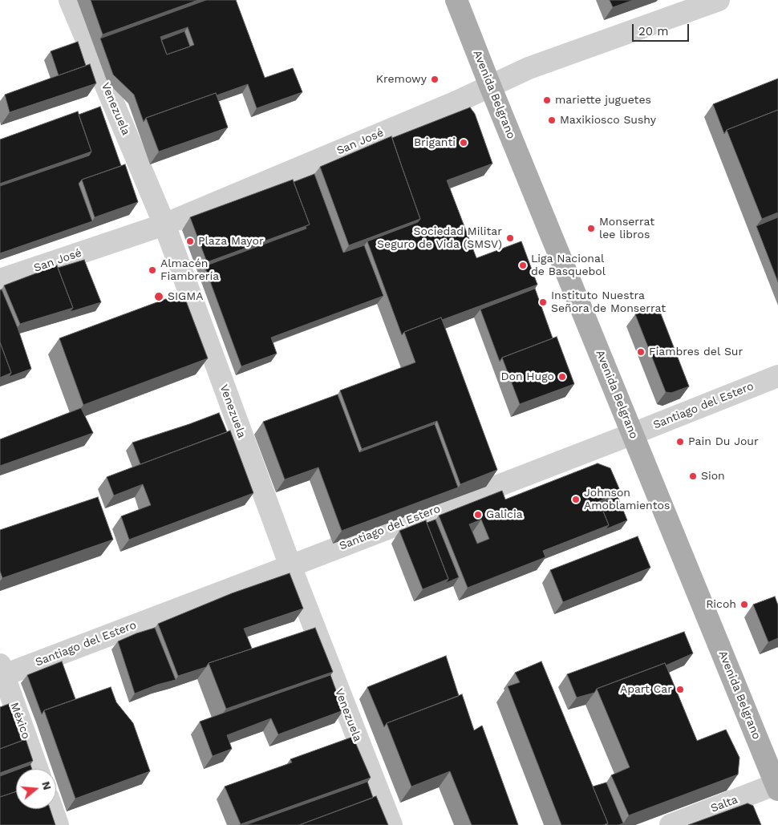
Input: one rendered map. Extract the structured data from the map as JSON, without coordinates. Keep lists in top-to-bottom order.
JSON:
{
  "streets": {
    "main road": ["Avenida Belgrano"],
    "street": [
      "Venezuela",
      "San José",
      "Santiago del Estero",
      "México",
      "Salta"
    ]
  },
  "crossings": [
    ["Avenida Belgrano", "San José"],
    ["Avenida Belgrano", "Santiago del Estero"],
    ["Avenida Belgrano", "Salta"],
    ["Venezuela", "San José"],
    ["Venezuela", "Santiago del Estero"],
    ["Santiago del Estero", "México"]
  ],
  "places": [
    "Kremowy",
    "mariette juguetes",
    "Maxikiosco Sushy",
    "Briganti",
    "Monserrat lee libros",
    "Sociedad Militar Seguro de Vida (SMSV)",
    "Plaza Mayor",
    "Liga Nacional de Basquebol",
    "Almacén Fiambrería",
    "SIGMA",
    "Instituto Nuestra Señora de Monserrat",
    "Fiambres del Sur",
    "Don Hugo",
    "Pain Du Jour",
    "Sion",
    "Johnson Amoblamientos",
    "Galicia",
    "Ricoh",
    "Apart Car"
  ],
  "scale_bar": "20 m",
  "north": "right"
}
